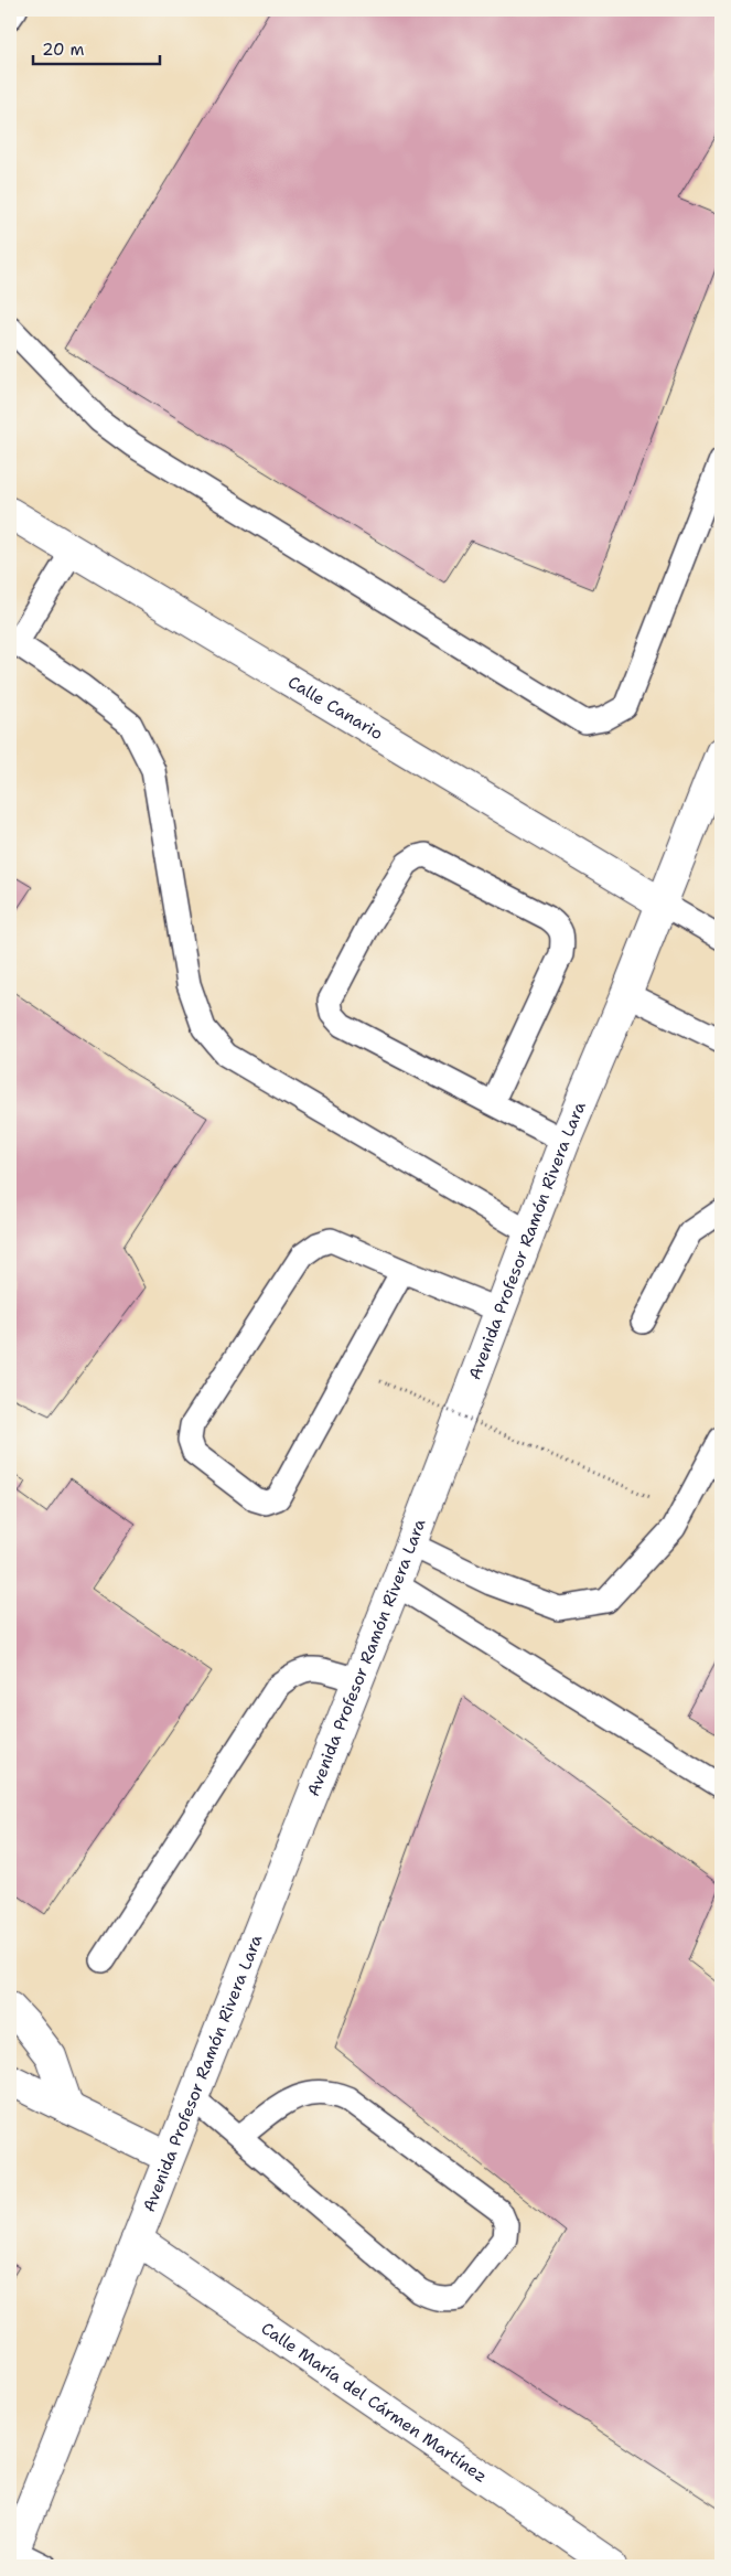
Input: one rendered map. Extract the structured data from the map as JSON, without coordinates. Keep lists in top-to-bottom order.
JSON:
{
  "streets": {
    "main road": ["Calle Canario", "Avenida Profesor Ramón Rivera Lara", "Calle María del Cármen Martínez"]
  },
  "crossings": [
    ["Calle Canario", "Avenida Profesor Ramón Rivera Lara"],
    ["Avenida Profesor Ramón Rivera Lara", "Calle María del Cármen Martínez"]
  ],
  "scale_bar": "20 m"
}
